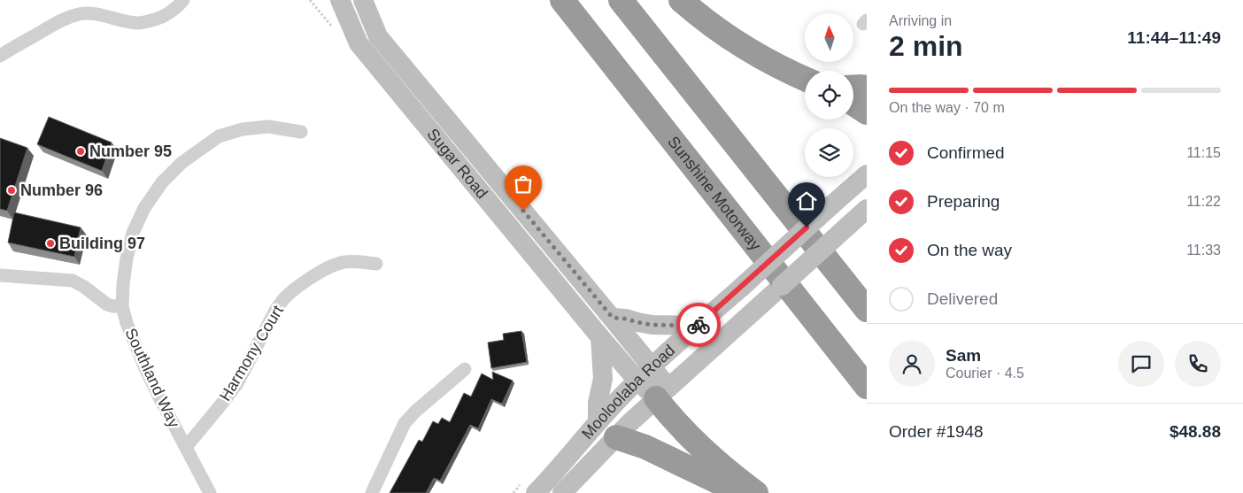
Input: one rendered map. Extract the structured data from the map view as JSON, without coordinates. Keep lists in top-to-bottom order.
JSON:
{
  "streets": {
    "highway": ["Sunshine Motorway"],
    "main road": ["Sugar Road", "Mooloolaba Road"],
    "street": ["Harmony Court", "Southland Way"]
  },
  "crossings": [
    ["Sugar Road", "Mooloolaba Road"],
    ["Harmony Court", "Southland Way"]
  ],
  "places": ["Number 95", "Number 96", "Building 97"],
  "north": "top",
  "page": {
    "heading": ["2 min", "Arriving in", "11:44–11:49"],
    "panel": [
      "Sam",
      "Courier · 4.5",
      "Order #1948",
      "$48.88"
    ],
    "bar": "On the way · 70 m",
    "list": [
      ["Confirmed", "11:15"],
      ["Preparing", "11:22"],
      ["On the way", "11:33"],
      "Delivered"
    ]
  }
}
